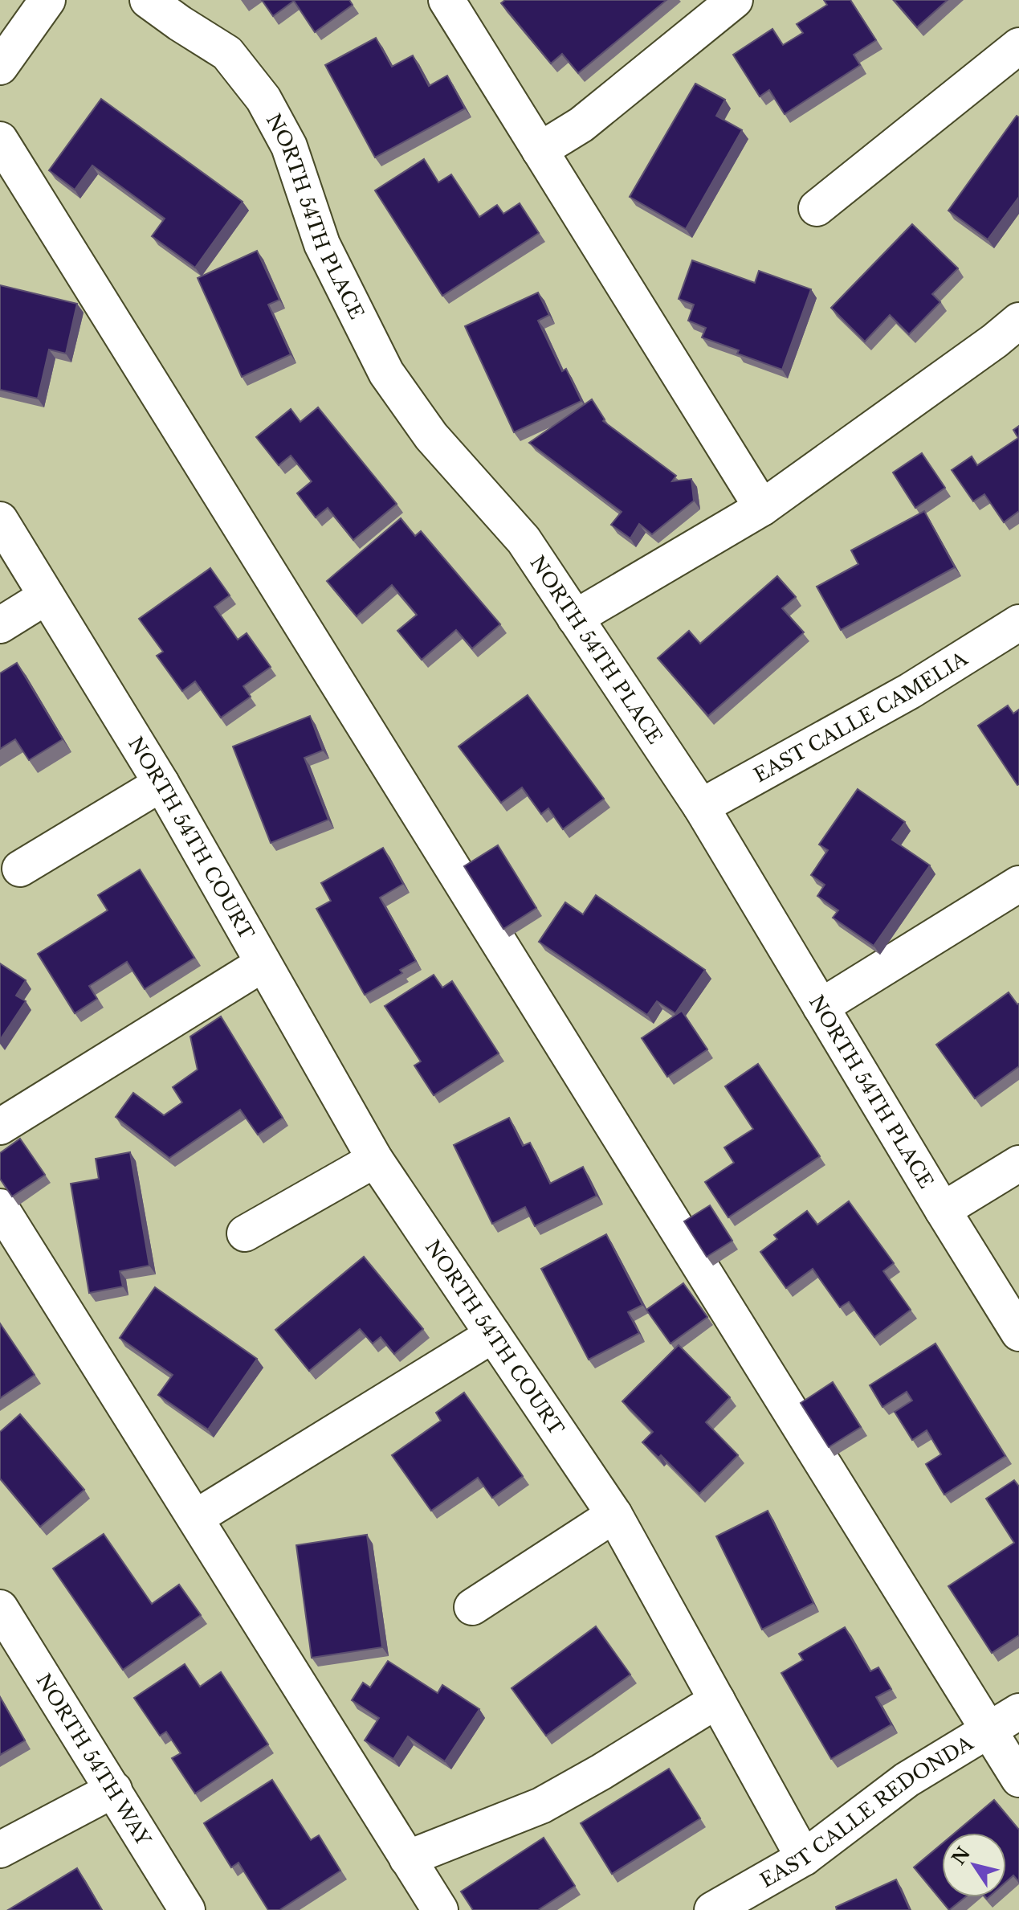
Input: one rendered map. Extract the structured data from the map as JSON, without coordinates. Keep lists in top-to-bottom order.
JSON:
{
  "streets": {
    "street": [
      "NORTH 54TH PLACE",
      "EAST CALLE CAMELIA",
      "NORTH 54TH COURT",
      "NORTH 54TH WAY",
      "EAST CALLE REDONDA"
    ]
  },
  "crossings": [
    ["NORTH 54TH PLACE", "EAST CALLE CAMELIA"],
    ["NORTH 54TH COURT", "EAST CALLE REDONDA"]
  ],
  "north": "top left"
}
